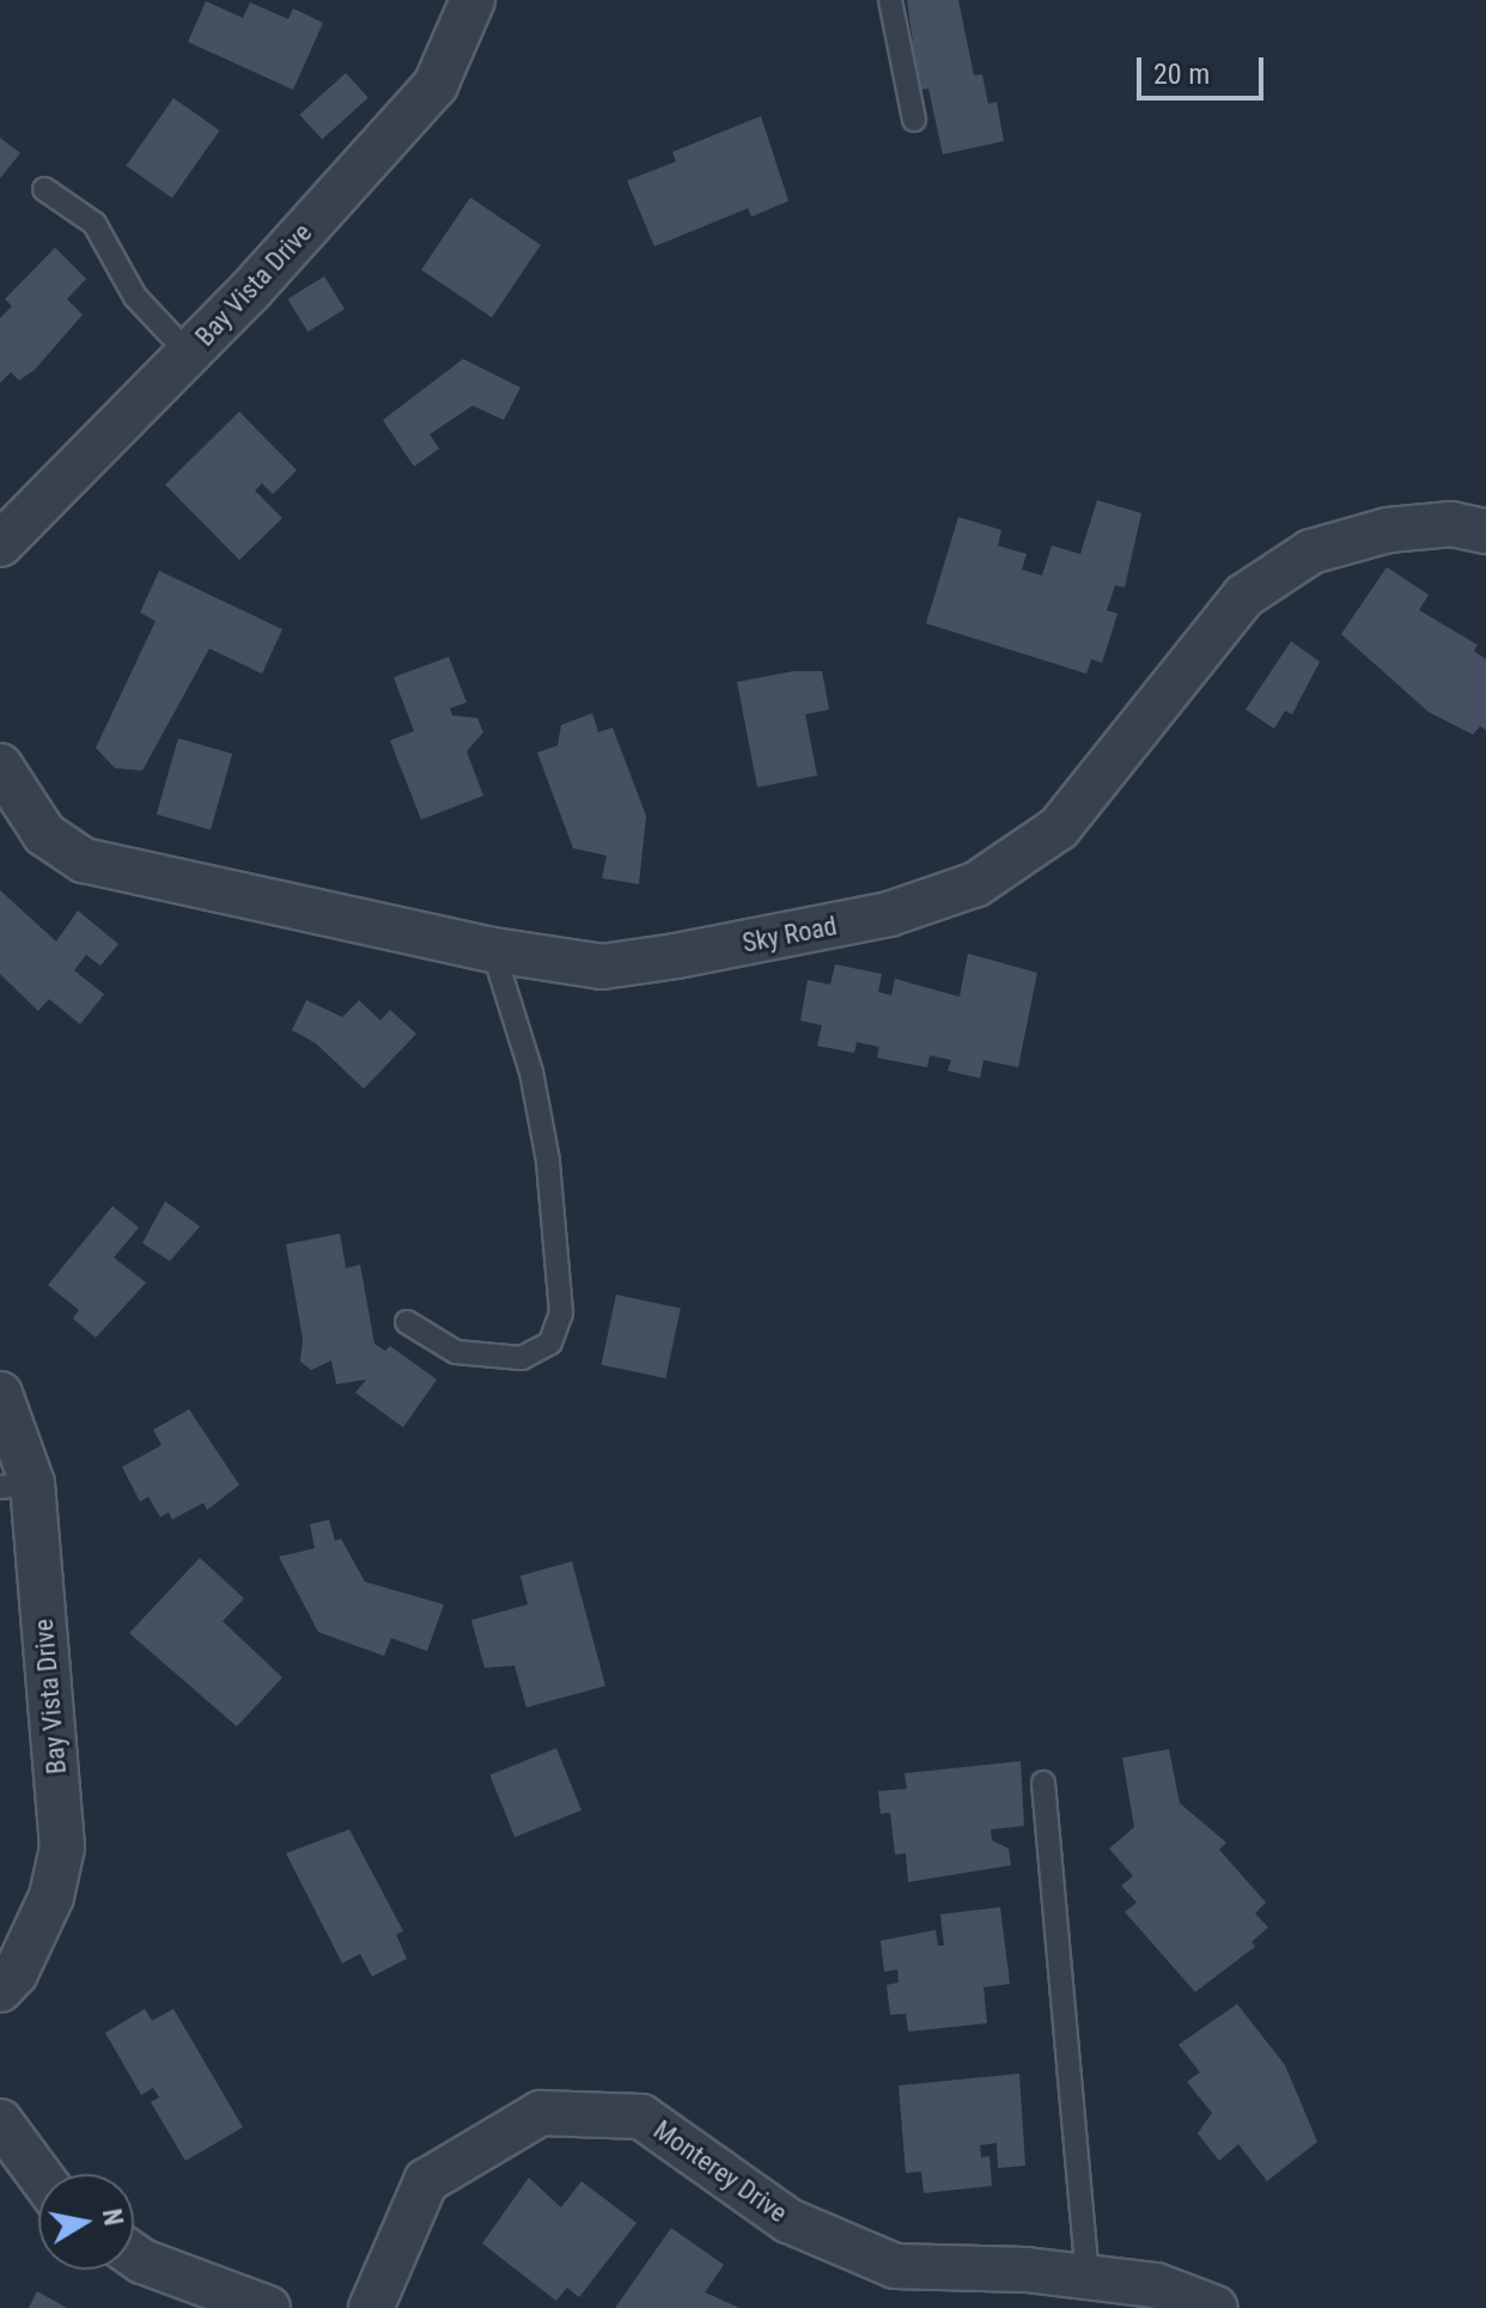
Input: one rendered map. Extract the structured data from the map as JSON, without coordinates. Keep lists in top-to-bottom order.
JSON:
{
  "streets": {
    "street": ["Bay Vista Drive", "Sky Road", "Monterey Drive"]
  },
  "scale_bar": "20 m",
  "north": "right"
}
